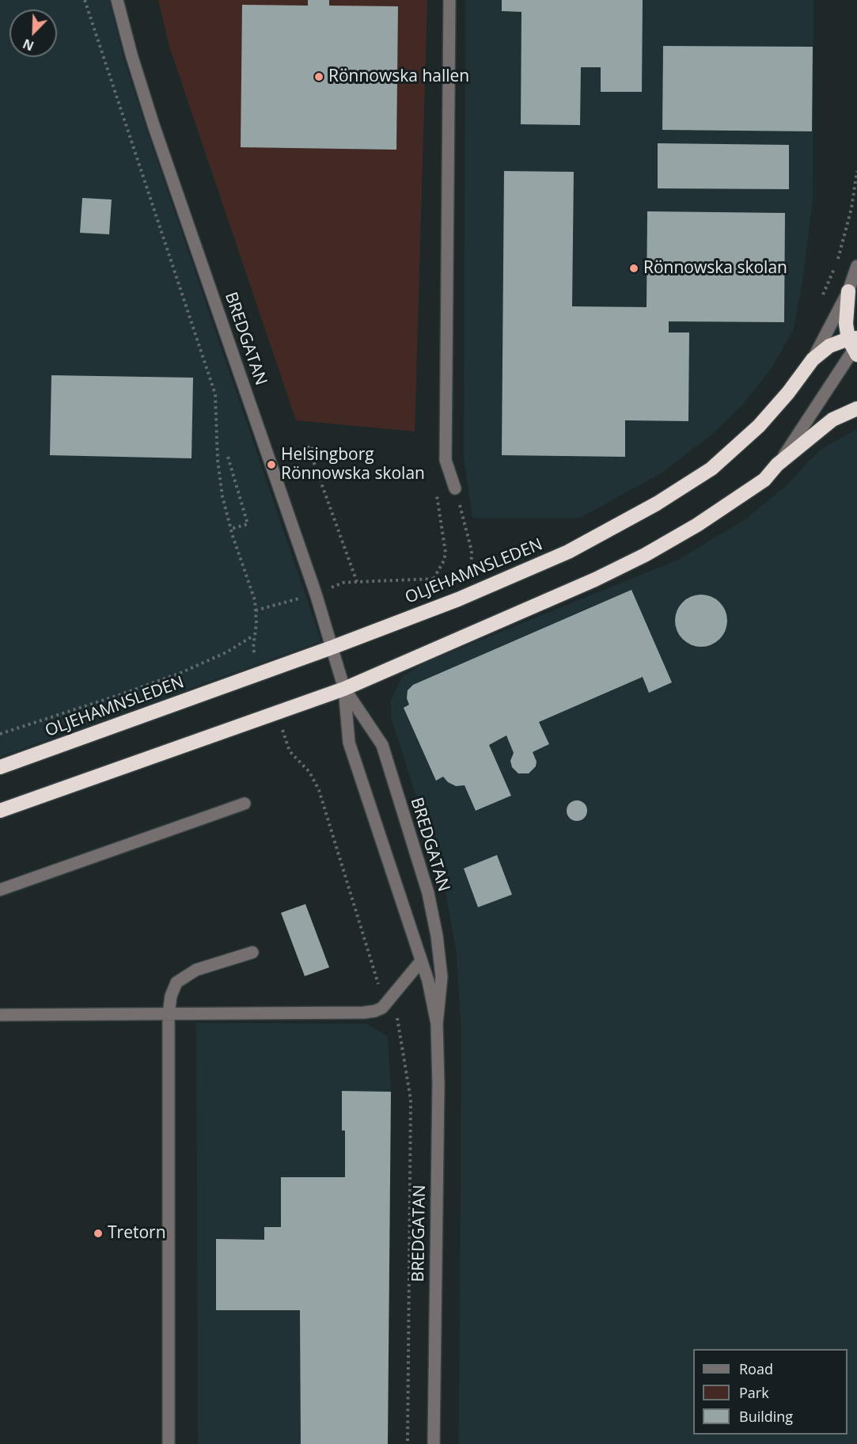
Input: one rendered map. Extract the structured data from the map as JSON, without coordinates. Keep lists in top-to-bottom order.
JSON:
{
  "streets": {
    "highway": ["OLJEHAMNSLEDEN"],
    "street": ["BREDGATAN"]
  },
  "crossings": [
    ["BREDGATAN", "OLJEHAMNSLEDEN"]
  ],
  "places": [
    "Rönnowska hallen",
    "Rönnowska skolan",
    "Helsingborg Rönnowska skolan",
    "Tretorn"
  ],
  "legend": ["Road", "Park", "Building"],
  "north": "bottom left"
}
